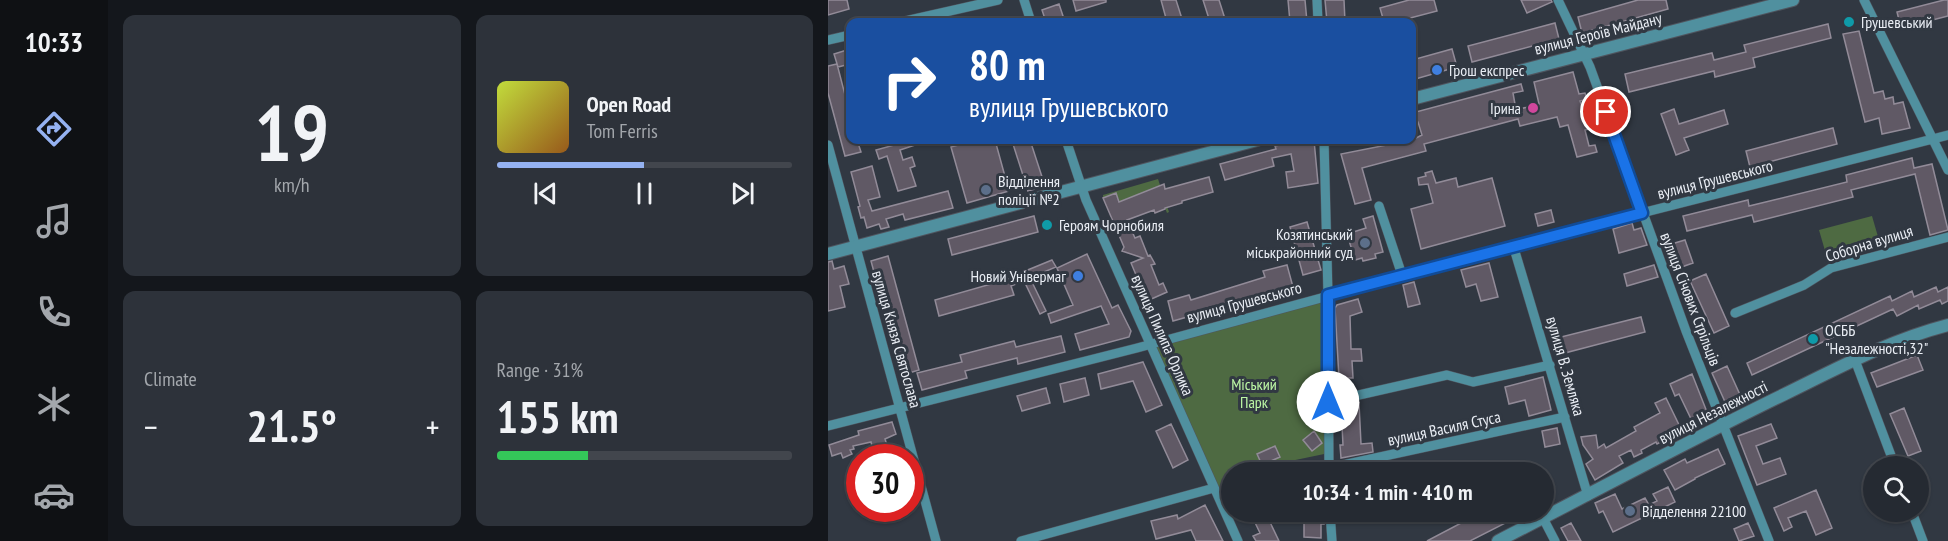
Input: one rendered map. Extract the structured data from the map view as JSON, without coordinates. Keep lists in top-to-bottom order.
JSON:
{
  "streets": {
    "street": [
      "вулиця Героїв Майдану",
      "вулиця Грушевського",
      "Соборна вулиця",
      "вулиця Січових Стрільців",
      "вулиця Пилипа Орлика",
      "вулиця Князя Святослава",
      "вулиця В. Земляка",
      "вулиця Незалежності",
      "вулиця Василя Стуса"
    ]
  },
  "crossings": [
    ["вулиця Героїв Майдану", "вулиця Січових Стрільців"],
    ["вулиця Грушевського", "вулиця Січових Стрільців"],
    ["вулиця Грушевського", "вулиця Пилипа Орлика"],
    ["вулиця Грушевського", "вулиця Князя Святослава"],
    ["вулиця Грушевського", "вулиця В. Земляка"],
    ["вулиця Січових Стрільців", "вулиця Незалежності"],
    ["вулиця В. Земляка", "вулиця Незалежності"],
    ["вулиця В. Земляка", "вулиця Василя Стуса"]
  ],
  "parks": ["Міський Парк"],
  "places": [
    "Грушевський",
    "Грош експрес",
    "Ірина",
    "Відділення поліції №2",
    "Героям Чорнобиля",
    "Козятинський міськрайонний суд",
    "Новий Універмаг",
    "ОСББ \"Незалежності,32\"",
    "Відделення 22100"
  ],
  "page": {
    "tabs": "10:33",
    "tile": [
      ["19", "km/h"],
      "Climate",
      ["Range · 31%", "155 km"]
    ],
    "turn": ["80 m", "вулиця Грушевського"],
    "song": ["Open Road", "Tom Ferris"],
    "heat": ["−", "21.5°", "+"],
    "limit": "30",
    "trip": "10:34 · 1 min · 410 m"
  }
}
